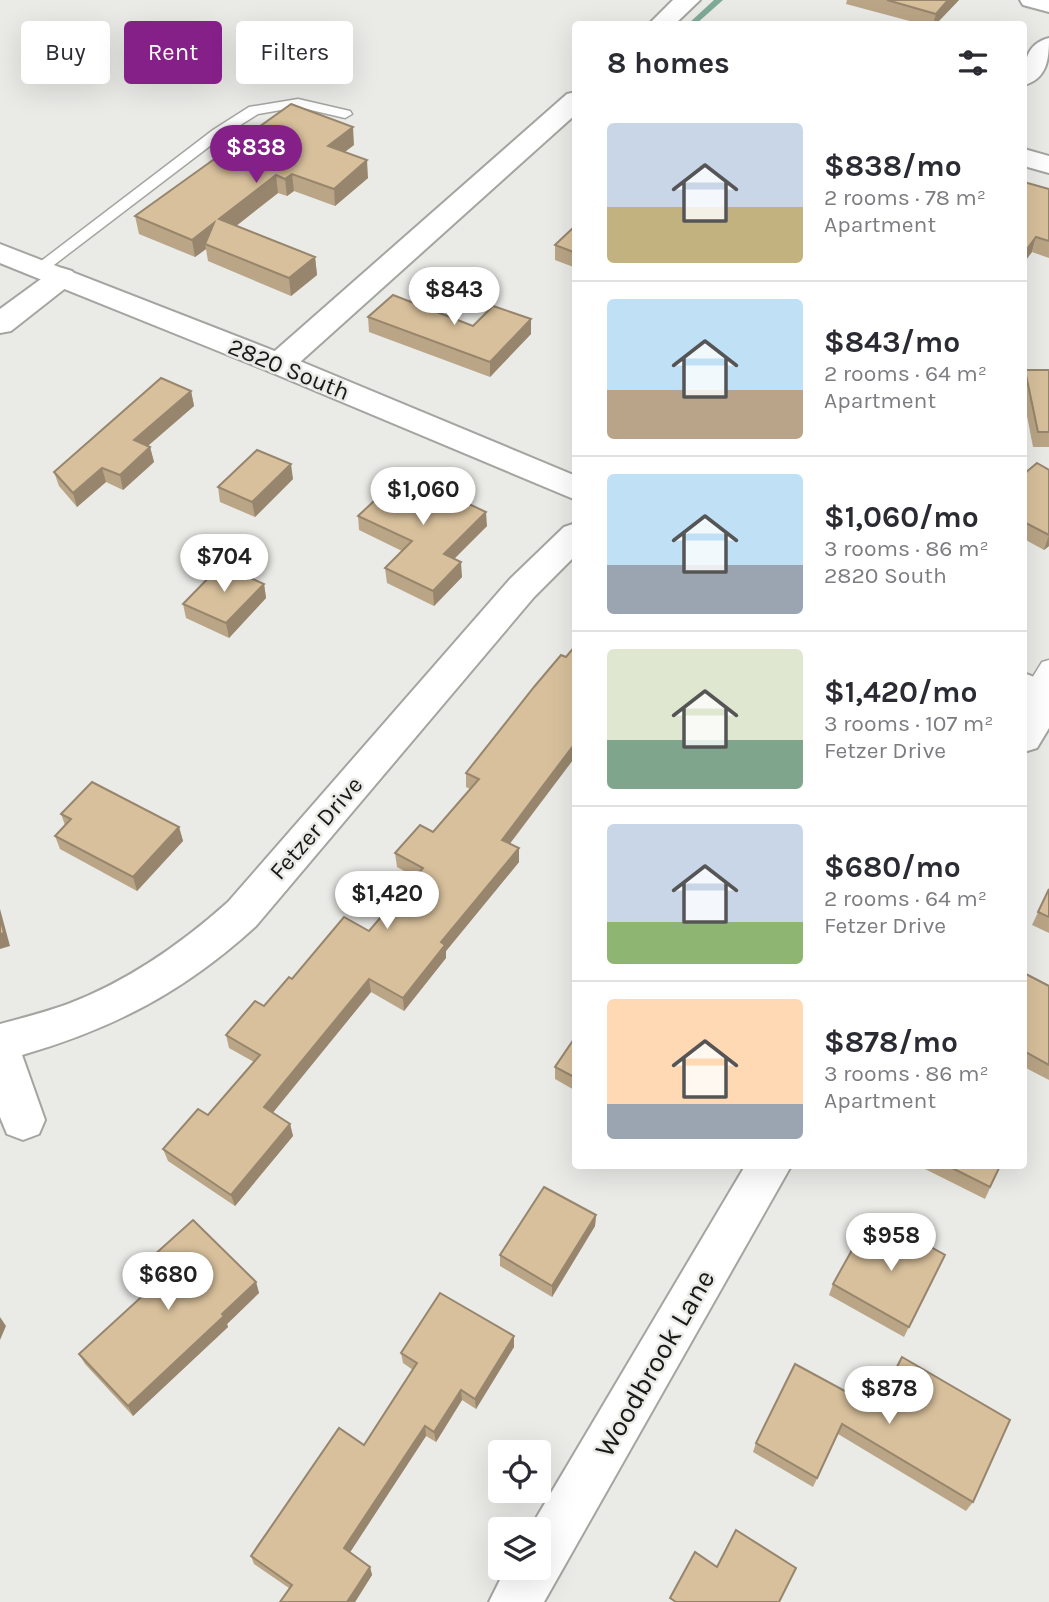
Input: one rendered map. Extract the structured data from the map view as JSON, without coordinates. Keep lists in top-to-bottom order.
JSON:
{
  "streets": {
    "street": ["2820 South", "Fetzer Drive", "Woodbrook Lane"]
  },
  "page": {
    "chip": ["Buy", "Rent", "Filters"],
    "heading": "8 homes",
    "list": [
      {
        "name": "$838/mo",
        "note": "2 rooms · 78 m² · Apartment"
      },
      {
        "name": "$843/mo",
        "note": "2 rooms · 64 m² · Apartment"
      },
      {
        "name": "$1,060/mo",
        "note": "3 rooms · 86 m² · 2820 South"
      },
      {
        "name": "$1,420/mo",
        "note": "3 rooms · 107 m² · Fetzer Drive"
      },
      {
        "name": "$680/mo",
        "note": "2 rooms · 64 m² · Fetzer Drive"
      },
      {
        "name": "$878/mo",
        "note": "3 rooms · 86 m² · Apartment"
      }
    ],
    "price": [
      "$838",
      "$843",
      "$1,060",
      "$704",
      "$1,420",
      "$958",
      "$680",
      "$878"
    ]
  }
}
